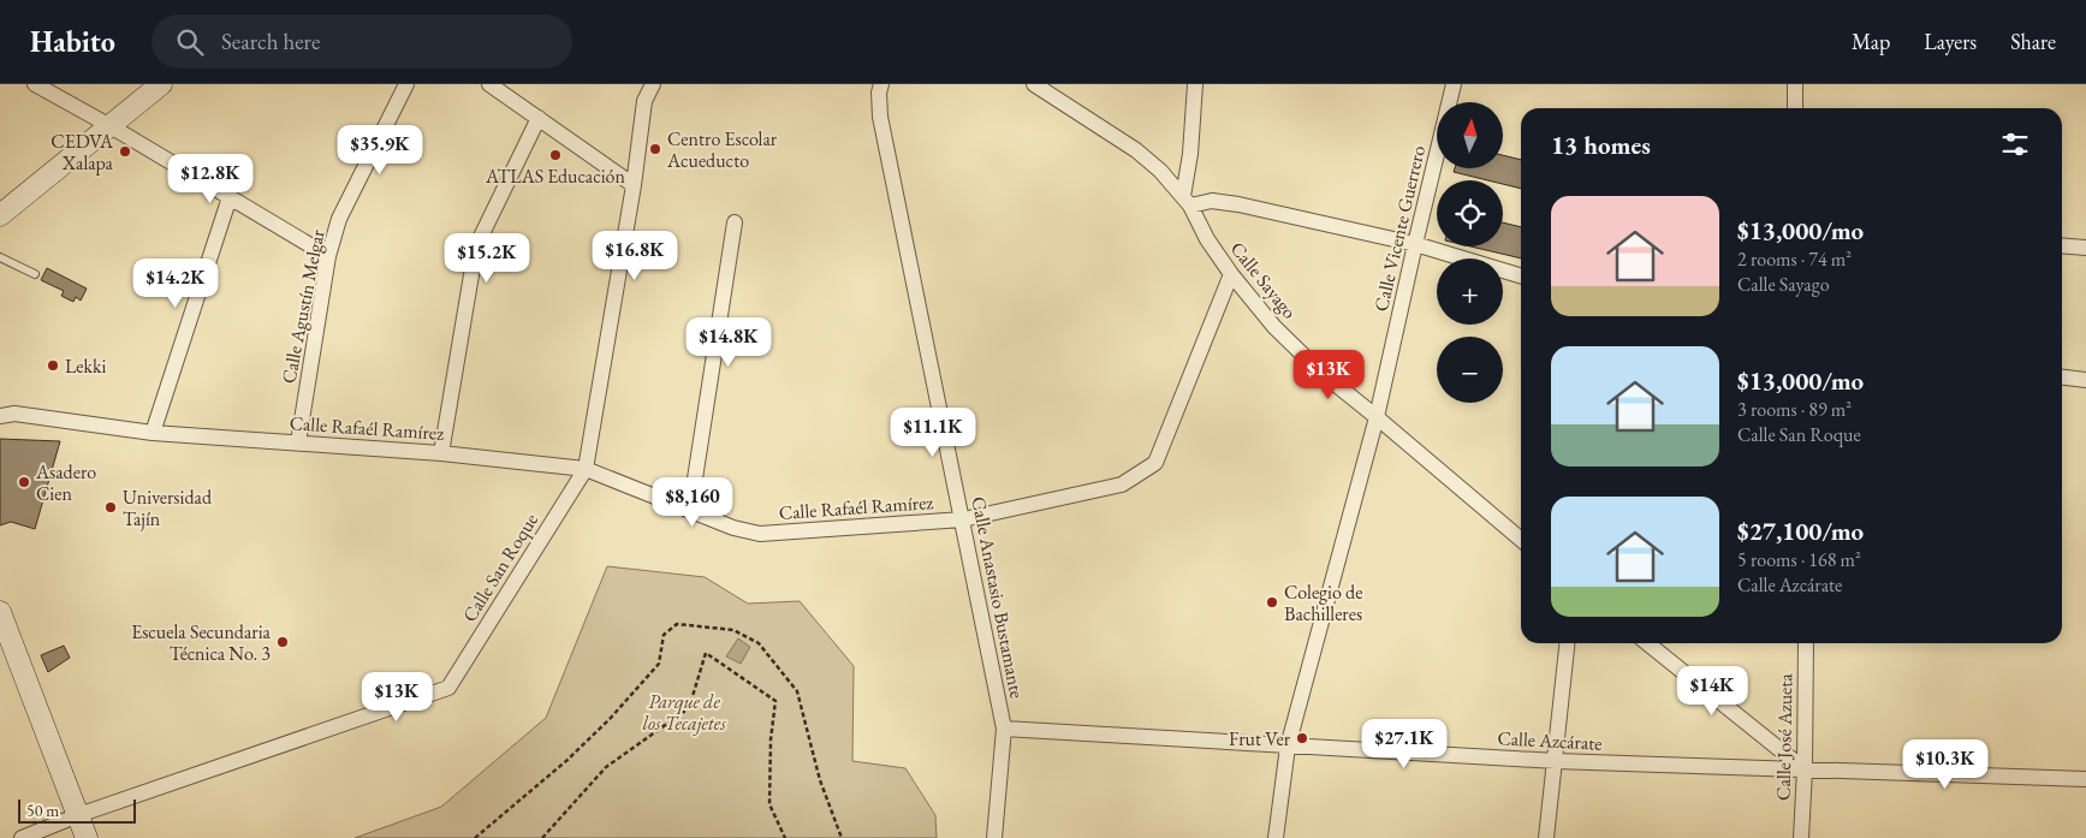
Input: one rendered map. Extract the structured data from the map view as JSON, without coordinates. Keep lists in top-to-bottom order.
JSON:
{
  "streets": {
    "street": [
      "Calle Vicente Guerrero",
      "Calle Sayago",
      "Calle Agustín Melgar",
      "Calle Rafaél Ramírez",
      "Calle San Roque",
      "Calle Anastasio Bustamante",
      "Calle José Azueta",
      "Calle Azcárate"
    ]
  },
  "crossings": [
    ["Calle Vicente Guerrero", "Calle Sayago"],
    ["Calle Vicente Guerrero", "Calle Azcárate"],
    ["Calle Sayago", "Calle Rafaél Ramírez"],
    ["Calle Agustín Melgar", "Calle Rafaél Ramírez"],
    ["Calle Rafaél Ramírez", "Calle San Roque"],
    ["Calle Rafaél Ramírez", "Calle Anastasio Bustamante"],
    ["Calle Anastasio Bustamante", "Calle Azcárate"],
    ["Calle José Azueta", "Calle Azcárate"]
  ],
  "parks": ["Parque de los Tecajetes"],
  "places": [
    "Centro Escolar Acueducto",
    "CEDVA Xalapa",
    "ATLAS Educación",
    "Lekki",
    "Asadero Cien",
    "Universidad Tajín",
    "Colegio de Bachilleres",
    "Escuela Secundaria Técnica No. 3",
    "Frut Ver"
  ],
  "scale_bar": "50 m",
  "north": "top",
  "page": {
    "header": "Habito",
    "search": "Search here",
    "nav": ["Map", "Layers", "Share"],
    "map_buttons": ["+", "−"],
    "heading": "13 homes",
    "price": [
      "$35.9K",
      "$12.8K",
      "$16.8K",
      "$15.2K",
      "$14.2K",
      "$14.8K",
      "$13K",
      "$11.1K",
      "$8,160",
      "$14K",
      "$13K",
      "$27.1K",
      "$10.3K"
    ],
    "list": [
      {
        "name": "$13,000/mo",
        "note": "2 rooms · 74 m² · Calle Sayago"
      },
      {
        "name": "$13,000/mo",
        "note": "3 rooms · 89 m² · Calle San Roque"
      },
      {
        "name": "$27,100/mo",
        "note": "5 rooms · 168 m² · Calle Azcárate"
      }
    ],
    "scale": "50 m"
  }
}
